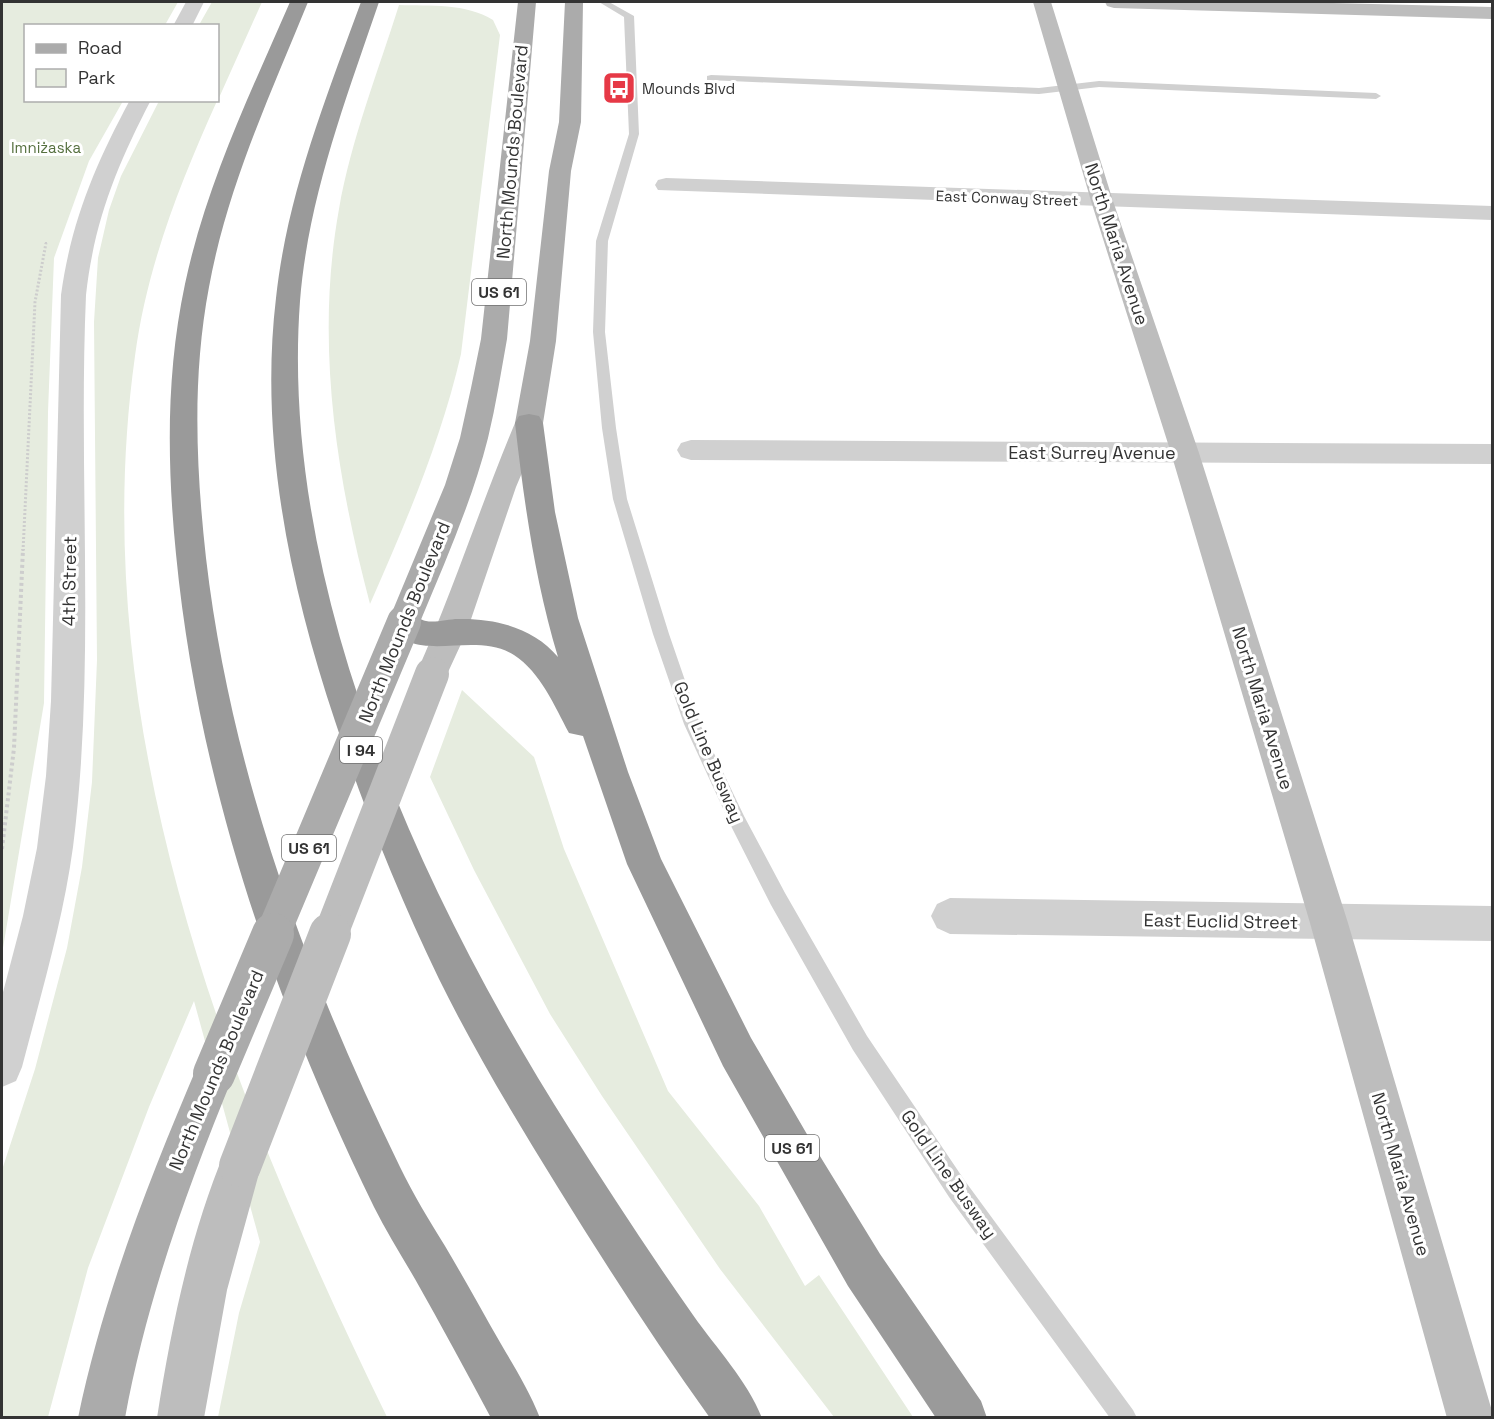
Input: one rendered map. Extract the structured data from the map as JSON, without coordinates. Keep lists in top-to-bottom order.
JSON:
{
  "streets": {
    "highway": ["US 61", "I 94"],
    "main road": ["North Mounds Boulevard"],
    "street": [
      "East Conway Street",
      "North Maria Avenue",
      "East Surrey Avenue",
      "4th Street",
      "East Euclid Street"
    ],
    "lane": ["Gold Line Busway"]
  },
  "crossings": [
    ["East Conway Street", "North Maria Avenue"],
    ["North Maria Avenue", "East Surrey Avenue"],
    ["North Maria Avenue", "East Euclid Street"]
  ],
  "parks": ["Imniżaska"],
  "places": {
    "bus stop": ["Mounds Blvd"]
  },
  "legend": ["Road", "Park"]
}
